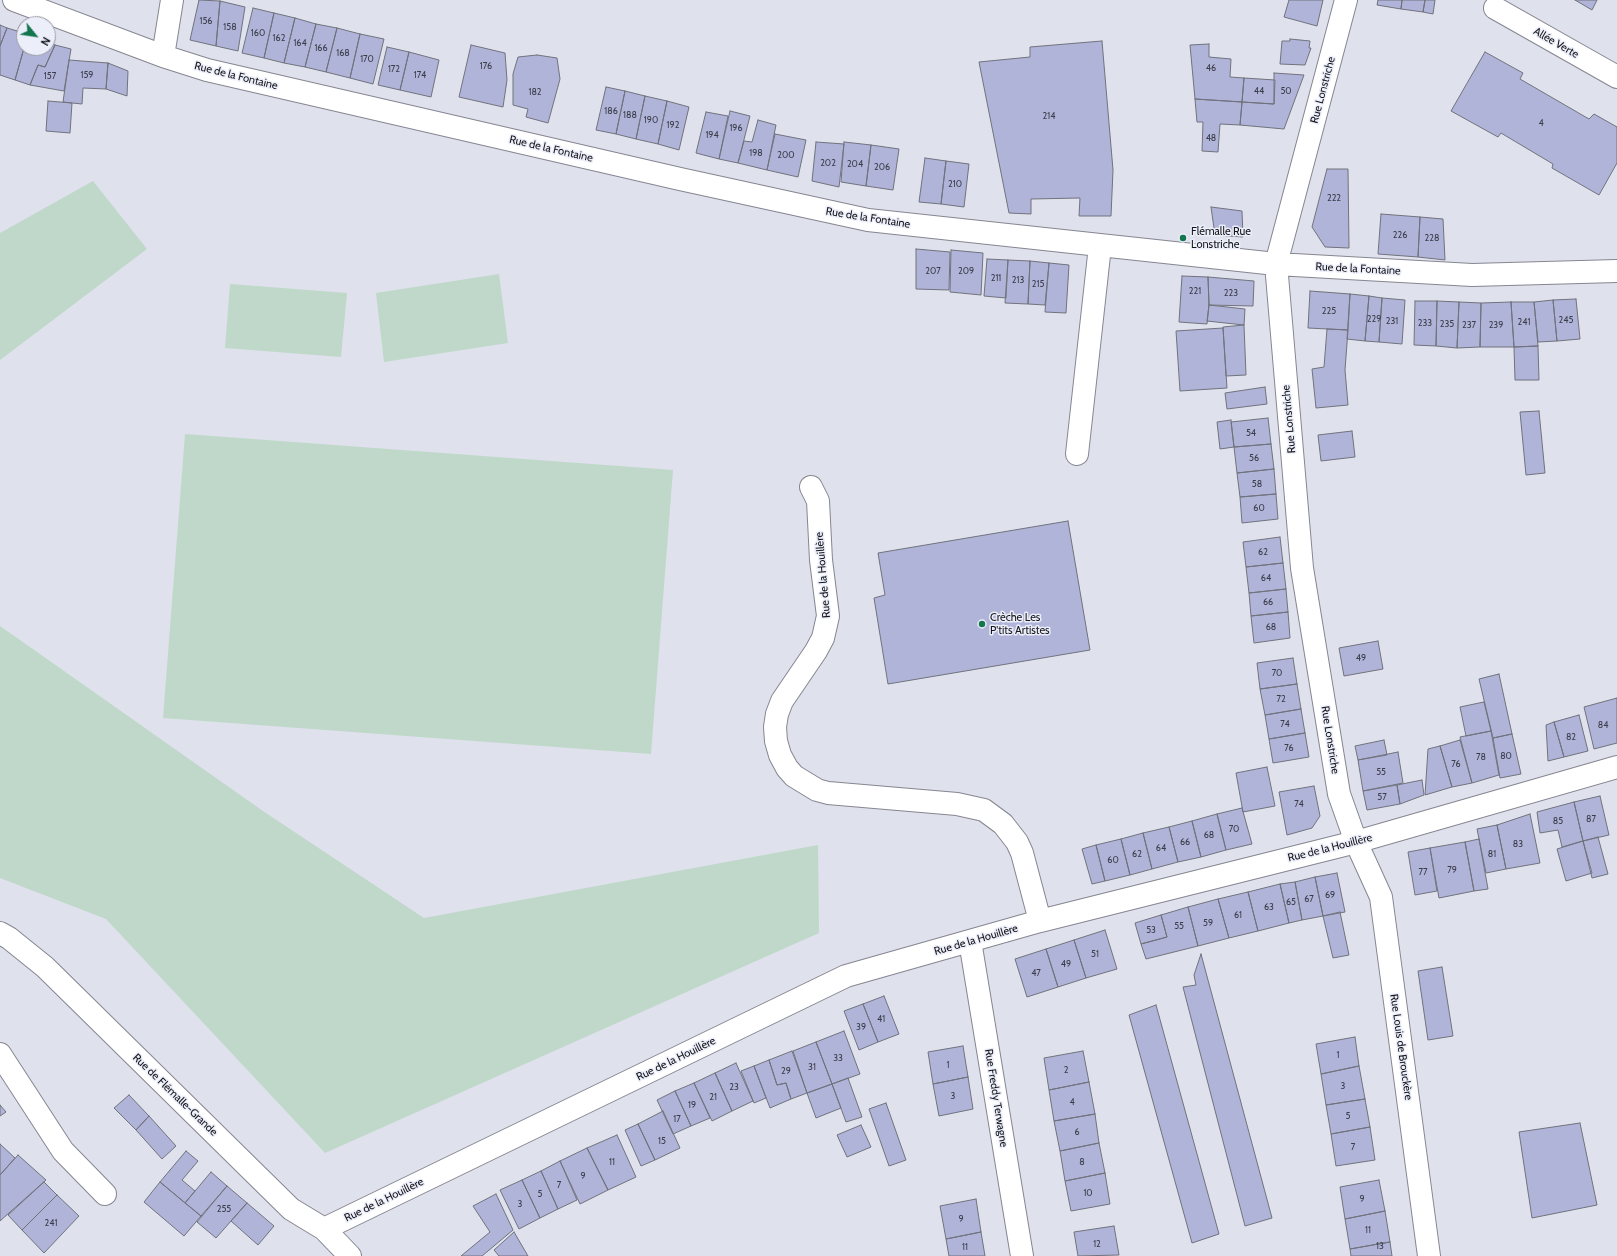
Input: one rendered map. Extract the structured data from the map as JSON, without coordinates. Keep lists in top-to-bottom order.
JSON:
{
  "streets": {
    "street": [
      "Allée Verte",
      "Rue de la Fontaine",
      "Rue Lonstriche",
      "Rue de la Houillère",
      "Rue Louis de Brouckère",
      "Rue de Flémalle-Grande",
      "Rue Freddy Terwagne"
    ]
  },
  "crossings": [
    ["Rue de la Fontaine", "Rue Lonstriche"],
    ["Rue Lonstriche", "Rue de la Houillère"],
    ["Rue Lonstriche", "Rue Louis de Brouckère"],
    ["Rue de la Houillère", "Rue Louis de Brouckère"],
    ["Rue de la Houillère", "Rue de Flémalle-Grande"],
    ["Rue de la Houillère", "Rue Freddy Terwagne"]
  ],
  "places": ["Flémalle Rue Lonstriche", "Crèche Les P'tits Artistes"],
  "house_numbers": [
    "156",
    "158",
    "160",
    "162",
    "164",
    "166",
    "168",
    "170",
    "176",
    "46",
    "172",
    "159",
    "174",
    "157",
    "44",
    "50",
    "182",
    "186",
    "188",
    "214",
    "190",
    "4",
    "192",
    "196",
    "194",
    "48",
    "198",
    "200",
    "202",
    "204",
    "206",
    "210",
    "222",
    "226",
    "228",
    "207",
    "209",
    "211",
    "213",
    "215",
    "221",
    "223",
    "225",
    "229",
    "245",
    "231",
    "241",
    "233",
    "235",
    "237",
    "239",
    "54",
    "56",
    "58",
    "60",
    "62",
    "64",
    "66",
    "68",
    "49",
    "70",
    "72",
    "74",
    "84",
    "82",
    "76",
    "80",
    "78",
    "76",
    "55",
    "57",
    "74",
    "87",
    "85",
    "70",
    "68",
    "66",
    "83",
    "64",
    "62",
    "81",
    "60",
    "79",
    "77",
    "69",
    "67",
    "65",
    "63",
    "61",
    "59",
    "55",
    "53",
    "51",
    "49",
    "47",
    "41",
    "39",
    "1",
    "33",
    "1",
    "31",
    "2",
    "29",
    "3",
    "23",
    "3",
    "21",
    "4",
    "19",
    "5",
    "17",
    "6",
    "15",
    "7",
    "11",
    "8",
    "9",
    "7",
    "10",
    "5",
    "9",
    "3",
    "255",
    "9",
    "241",
    "11",
    "12",
    "13",
    "11"
  ],
  "north": "bottom right"
}
